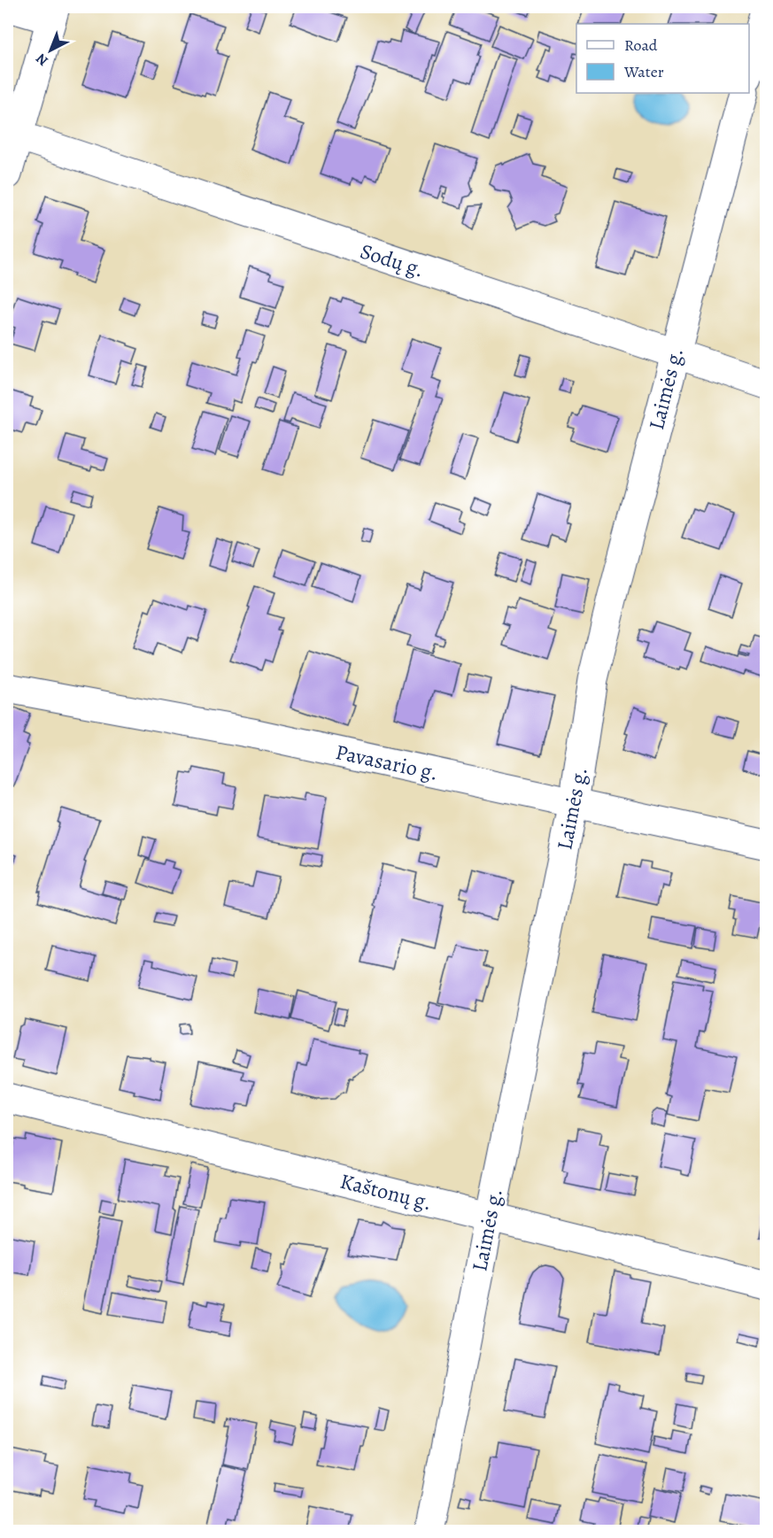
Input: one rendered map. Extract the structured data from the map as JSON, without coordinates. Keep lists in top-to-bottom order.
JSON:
{
  "streets": {
    "street": [
      "Sodų g.",
      "Laimės g.",
      "Pavasario g.",
      "Kaštonų g."
    ]
  },
  "crossings": [
    ["Sodų g.", "Laimės g."],
    ["Laimės g.", "Pavasario g."],
    ["Laimės g.", "Kaštonų g."]
  ],
  "legend": ["Road", "Water"],
  "north": "bottom left"
}
